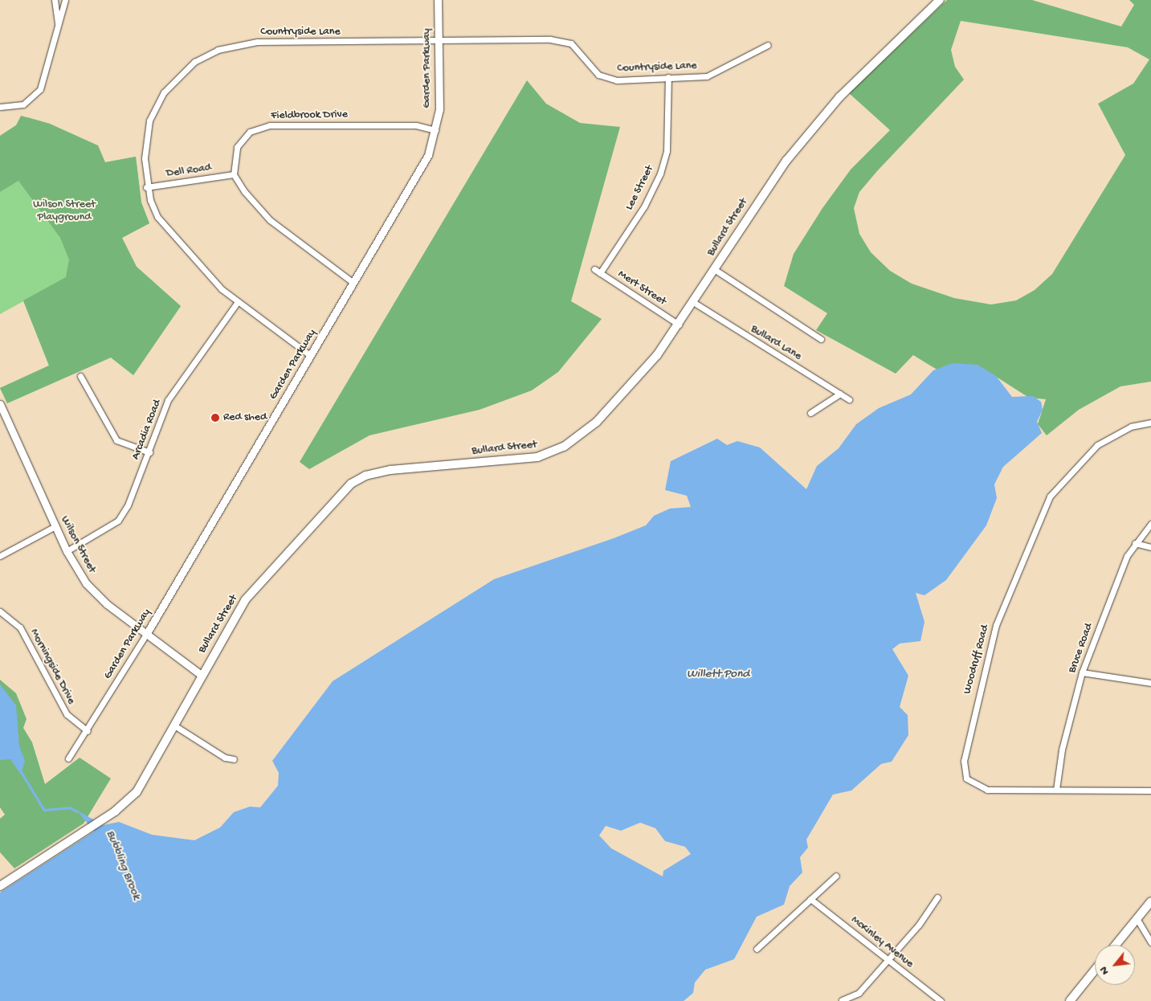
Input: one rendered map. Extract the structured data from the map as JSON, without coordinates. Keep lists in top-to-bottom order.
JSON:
{
  "streets": {
    "main road": ["Bullard Street"],
    "street": [
      "Countryside Lane",
      "Garden Parkway",
      "Fieldbrook Drive",
      "Dell Road",
      "Lee Street",
      "Mert Street",
      "Bullard Lane",
      "Arcadia Road",
      "Wilson Street",
      "Bruce Road",
      "Woodruff Road",
      "Morningside Drive",
      "McKinley Avenue"
    ]
  },
  "crossings": [
    ["Countryside Lane", "Garden Parkway"],
    ["Countryside Lane", "Dell Road"],
    ["Countryside Lane", "Lee Street"],
    ["Countryside Lane", "Arcadia Road"],
    ["Garden Parkway", "Fieldbrook Drive"],
    ["Garden Parkway", "Wilson Street"],
    ["Garden Parkway", "Morningside Drive"],
    ["Fieldbrook Drive", "Dell Road"],
    ["Lee Street", "Mert Street"],
    ["Bullard Street", "Mert Street"],
    ["Bullard Street", "Bullard Lane"],
    ["Bullard Street", "Wilson Street"],
    ["Arcadia Road", "Wilson Street"],
    ["Bruce Road", "Woodruff Road"]
  ],
  "water": ["Willett Pond", "Bubbling Brook"],
  "parks": ["Wilson Street Playground"],
  "places": ["Red shed"],
  "north": "bottom left"
}
